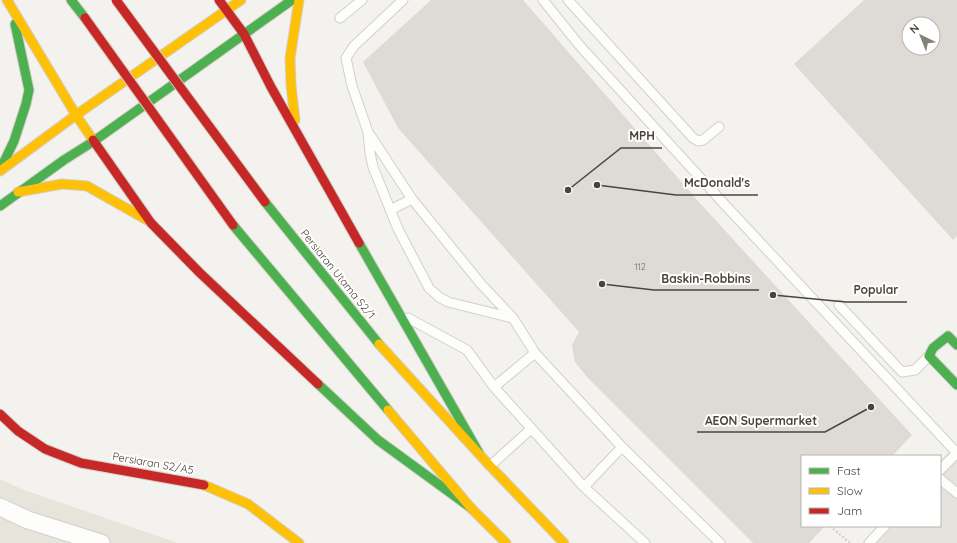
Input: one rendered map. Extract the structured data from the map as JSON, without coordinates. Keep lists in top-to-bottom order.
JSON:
{
  "streets": {
    "main road": ["Persiaran Utama S2/1", "Persiaran S2/A5"]
  },
  "places": [
    "McDonald's",
    "MPH",
    "Baskin-Robbins",
    "Popular",
    "AEON Supermarket"
  ],
  "house_numbers": ["112"],
  "legend": ["Fast", "Slow", "Jam"],
  "north": "top left"
}
